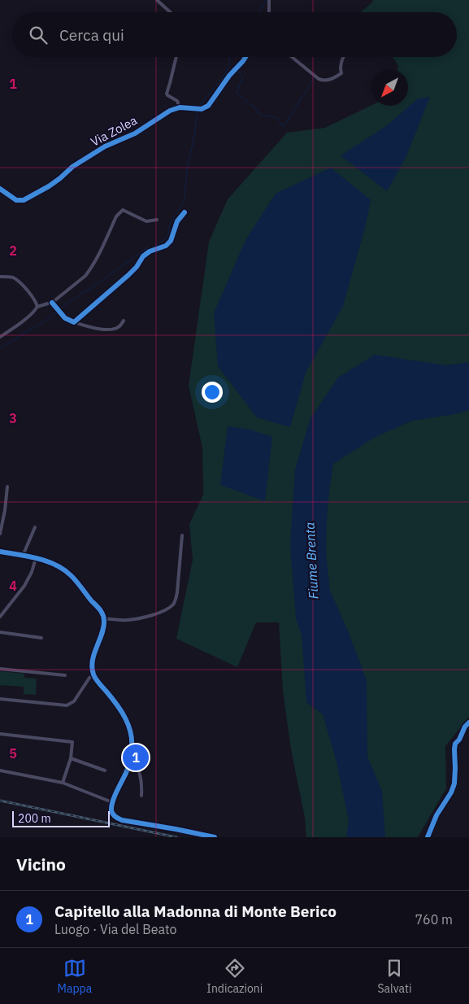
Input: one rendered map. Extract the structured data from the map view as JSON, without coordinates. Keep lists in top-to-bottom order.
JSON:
{
  "streets": {
    "street": ["Via Zolea"]
  },
  "water": ["Fiume Brenta"],
  "scale_bar": "200 m",
  "north": "bottom left",
  "page": {
    "search": "Cerca qui",
    "pins": "1",
    "scale": "200 m",
    "heading": "Vicino",
    "list": [
      {
        "mark": "1",
        "name": "Capitello alla Madonna di Monte Berico",
        "note": "Luogo · Via del Beato",
        "value": "760 m"
      }
    ],
    "nav": ["Mappa", "Indicazioni", "Salvati"]
  },
  "grid": {
    "rows": [
      "1",
      "2",
      "3",
      "4",
      "5"
    ]
  }
}
